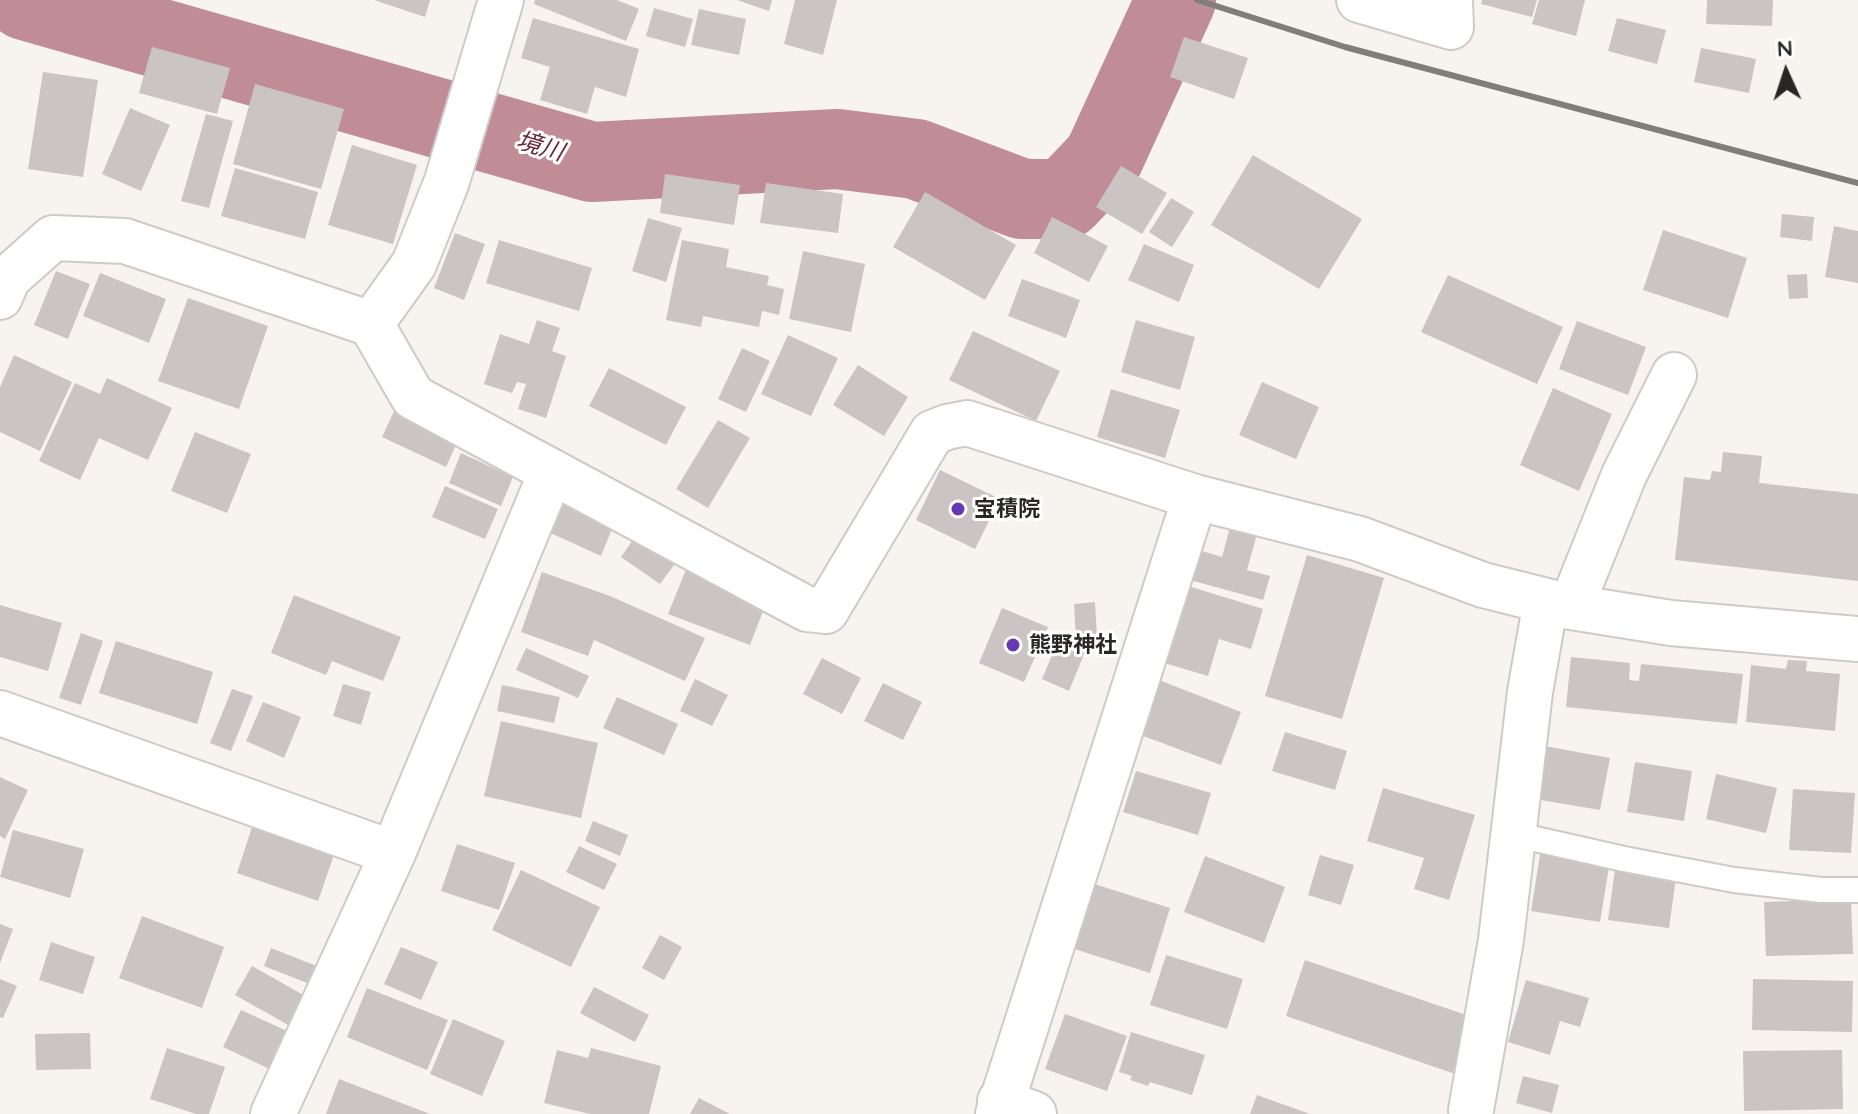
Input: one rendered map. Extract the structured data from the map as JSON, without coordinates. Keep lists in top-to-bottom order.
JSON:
{
  "water": ["境川"],
  "places": ["宝積院", "熊野神社"],
  "north": "top"
}
